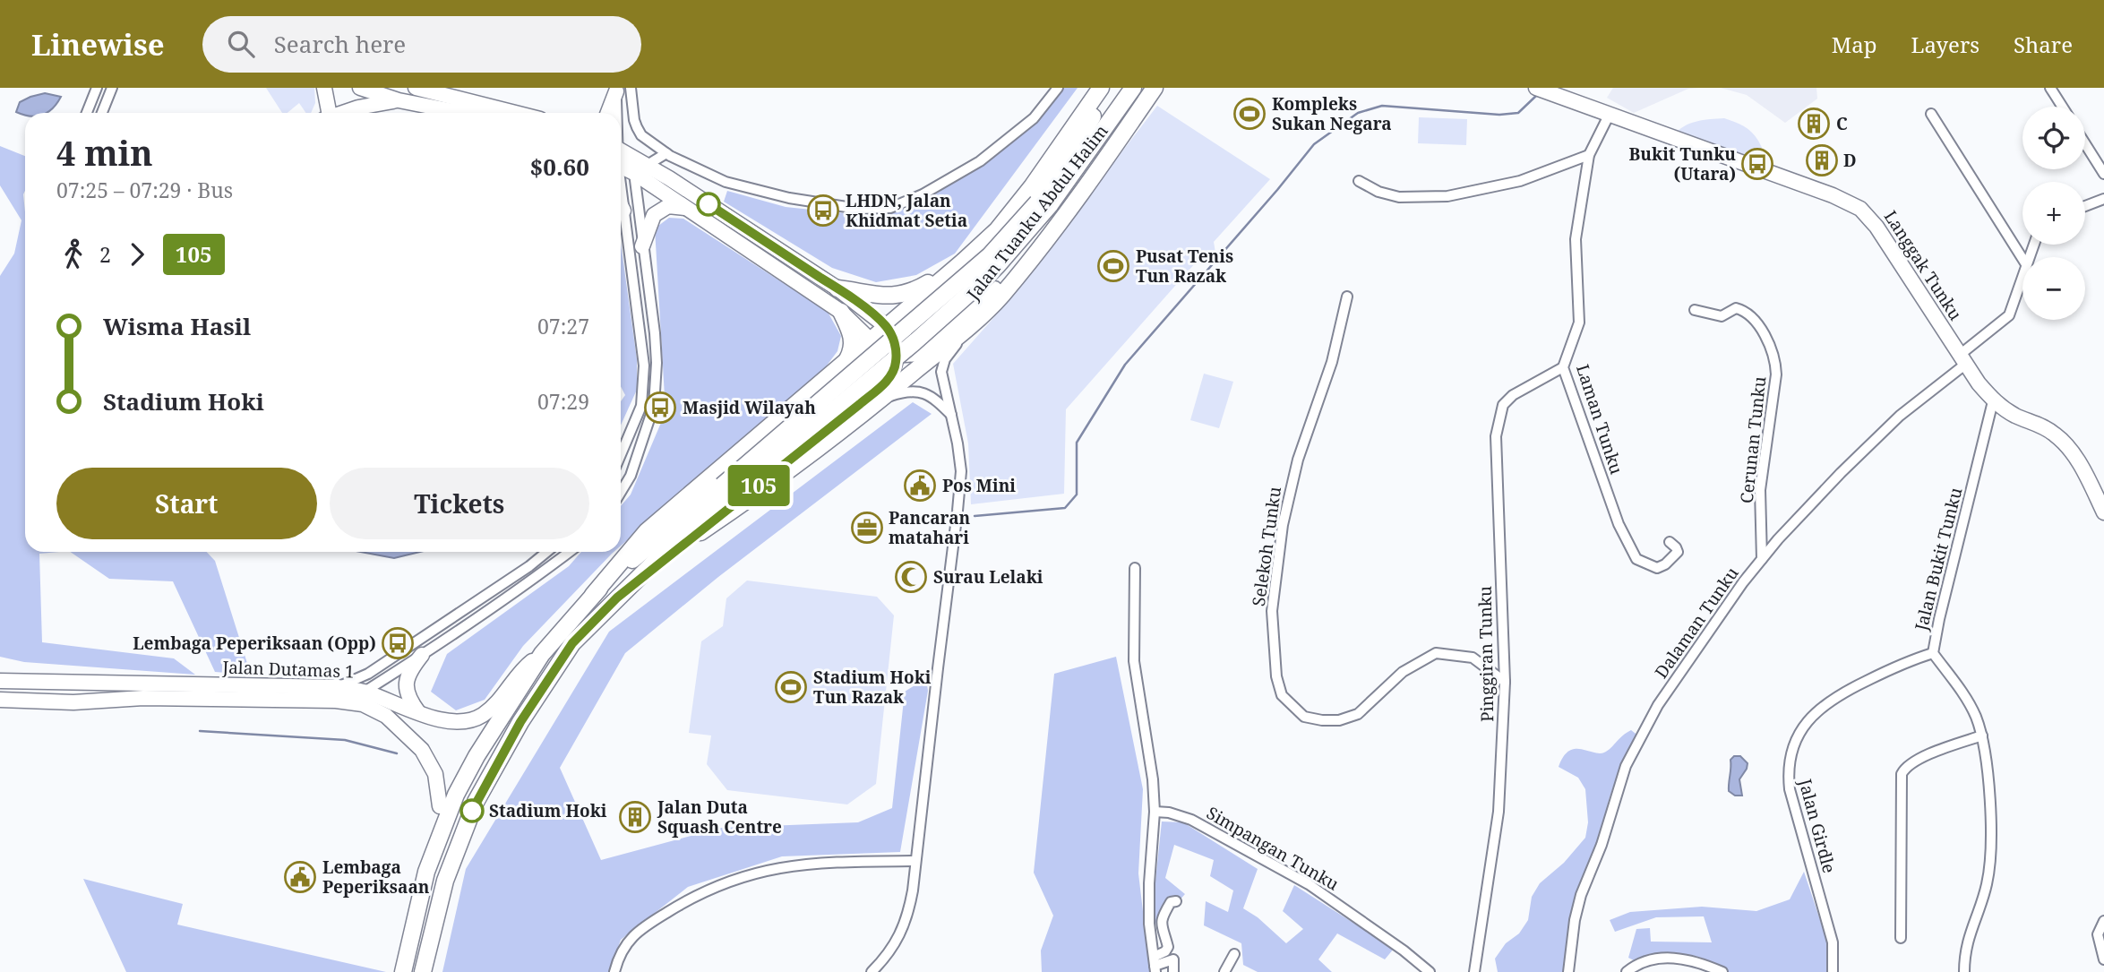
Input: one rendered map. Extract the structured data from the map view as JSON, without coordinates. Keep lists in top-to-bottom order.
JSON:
{
  "streets": {
    "main road": ["Jalan Tuanku Abdul Halim"],
    "street": [
      "Langgak Tunku",
      "Laman Tunku",
      "Cerunan Tunku",
      "Selekoh Tunku",
      "Jalan Bukit Tunku",
      "Dalaman Tunku",
      "Pinggiran Tunku",
      "Jalan Dutamas 1",
      "Jalan Girdle",
      "Simpangan Tunku"
    ]
  },
  "crossings": [
    ["Jalan Tuanku Abdul Halim", "Jalan Dutamas 1"],
    ["Langgak Tunku", "Laman Tunku"],
    ["Langgak Tunku", "Jalan Bukit Tunku"],
    ["Langgak Tunku", "Dalaman Tunku"],
    ["Laman Tunku", "Pinggiran Tunku"],
    ["Cerunan Tunku", "Dalaman Tunku"],
    ["Selekoh Tunku", "Pinggiran Tunku"],
    ["Jalan Bukit Tunku", "Jalan Girdle"]
  ],
  "places": {
    "sports": ["Kompleks Sukan Negara", "Pusat Tenis Tun Razak", "Stadium Hoki Tun Razak"],
    "building": ["C", "D", "Jalan Duta Squash Centre"],
    "bus stop": [
      "Bukit Tunku (Utara)",
      "LHDN, Jalan Khidmat Setia",
      "Masjid Wilayah",
      "Lembaga Peperiksaan (Opp)"
    ],
    "public building": ["Pos Mini", "Lembaga Peperiksaan"],
    "office": ["Pancaran matahari"],
    "mosque": ["Surau Lelaki"],
    "other": ["Stadium Hoki"]
  },
  "lines": ["bus line 105"],
  "page": {
    "header": "Linewise",
    "search": "Search here",
    "nav": ["Map", "Layers", "Share"],
    "on_map": "105",
    "map_buttons": ["+", "−"],
    "heading": ["4 min", "07:25 – 07:29 · Bus", "$0.60"],
    "legs": ["2", "105"],
    "list": [
      {
        "name": "Wisma Hasil",
        "value": "07:27"
      },
      {
        "name": "Stadium Hoki",
        "value": "07:29"
      }
    ],
    "buttons": ["Start", "Tickets"]
  }
}
